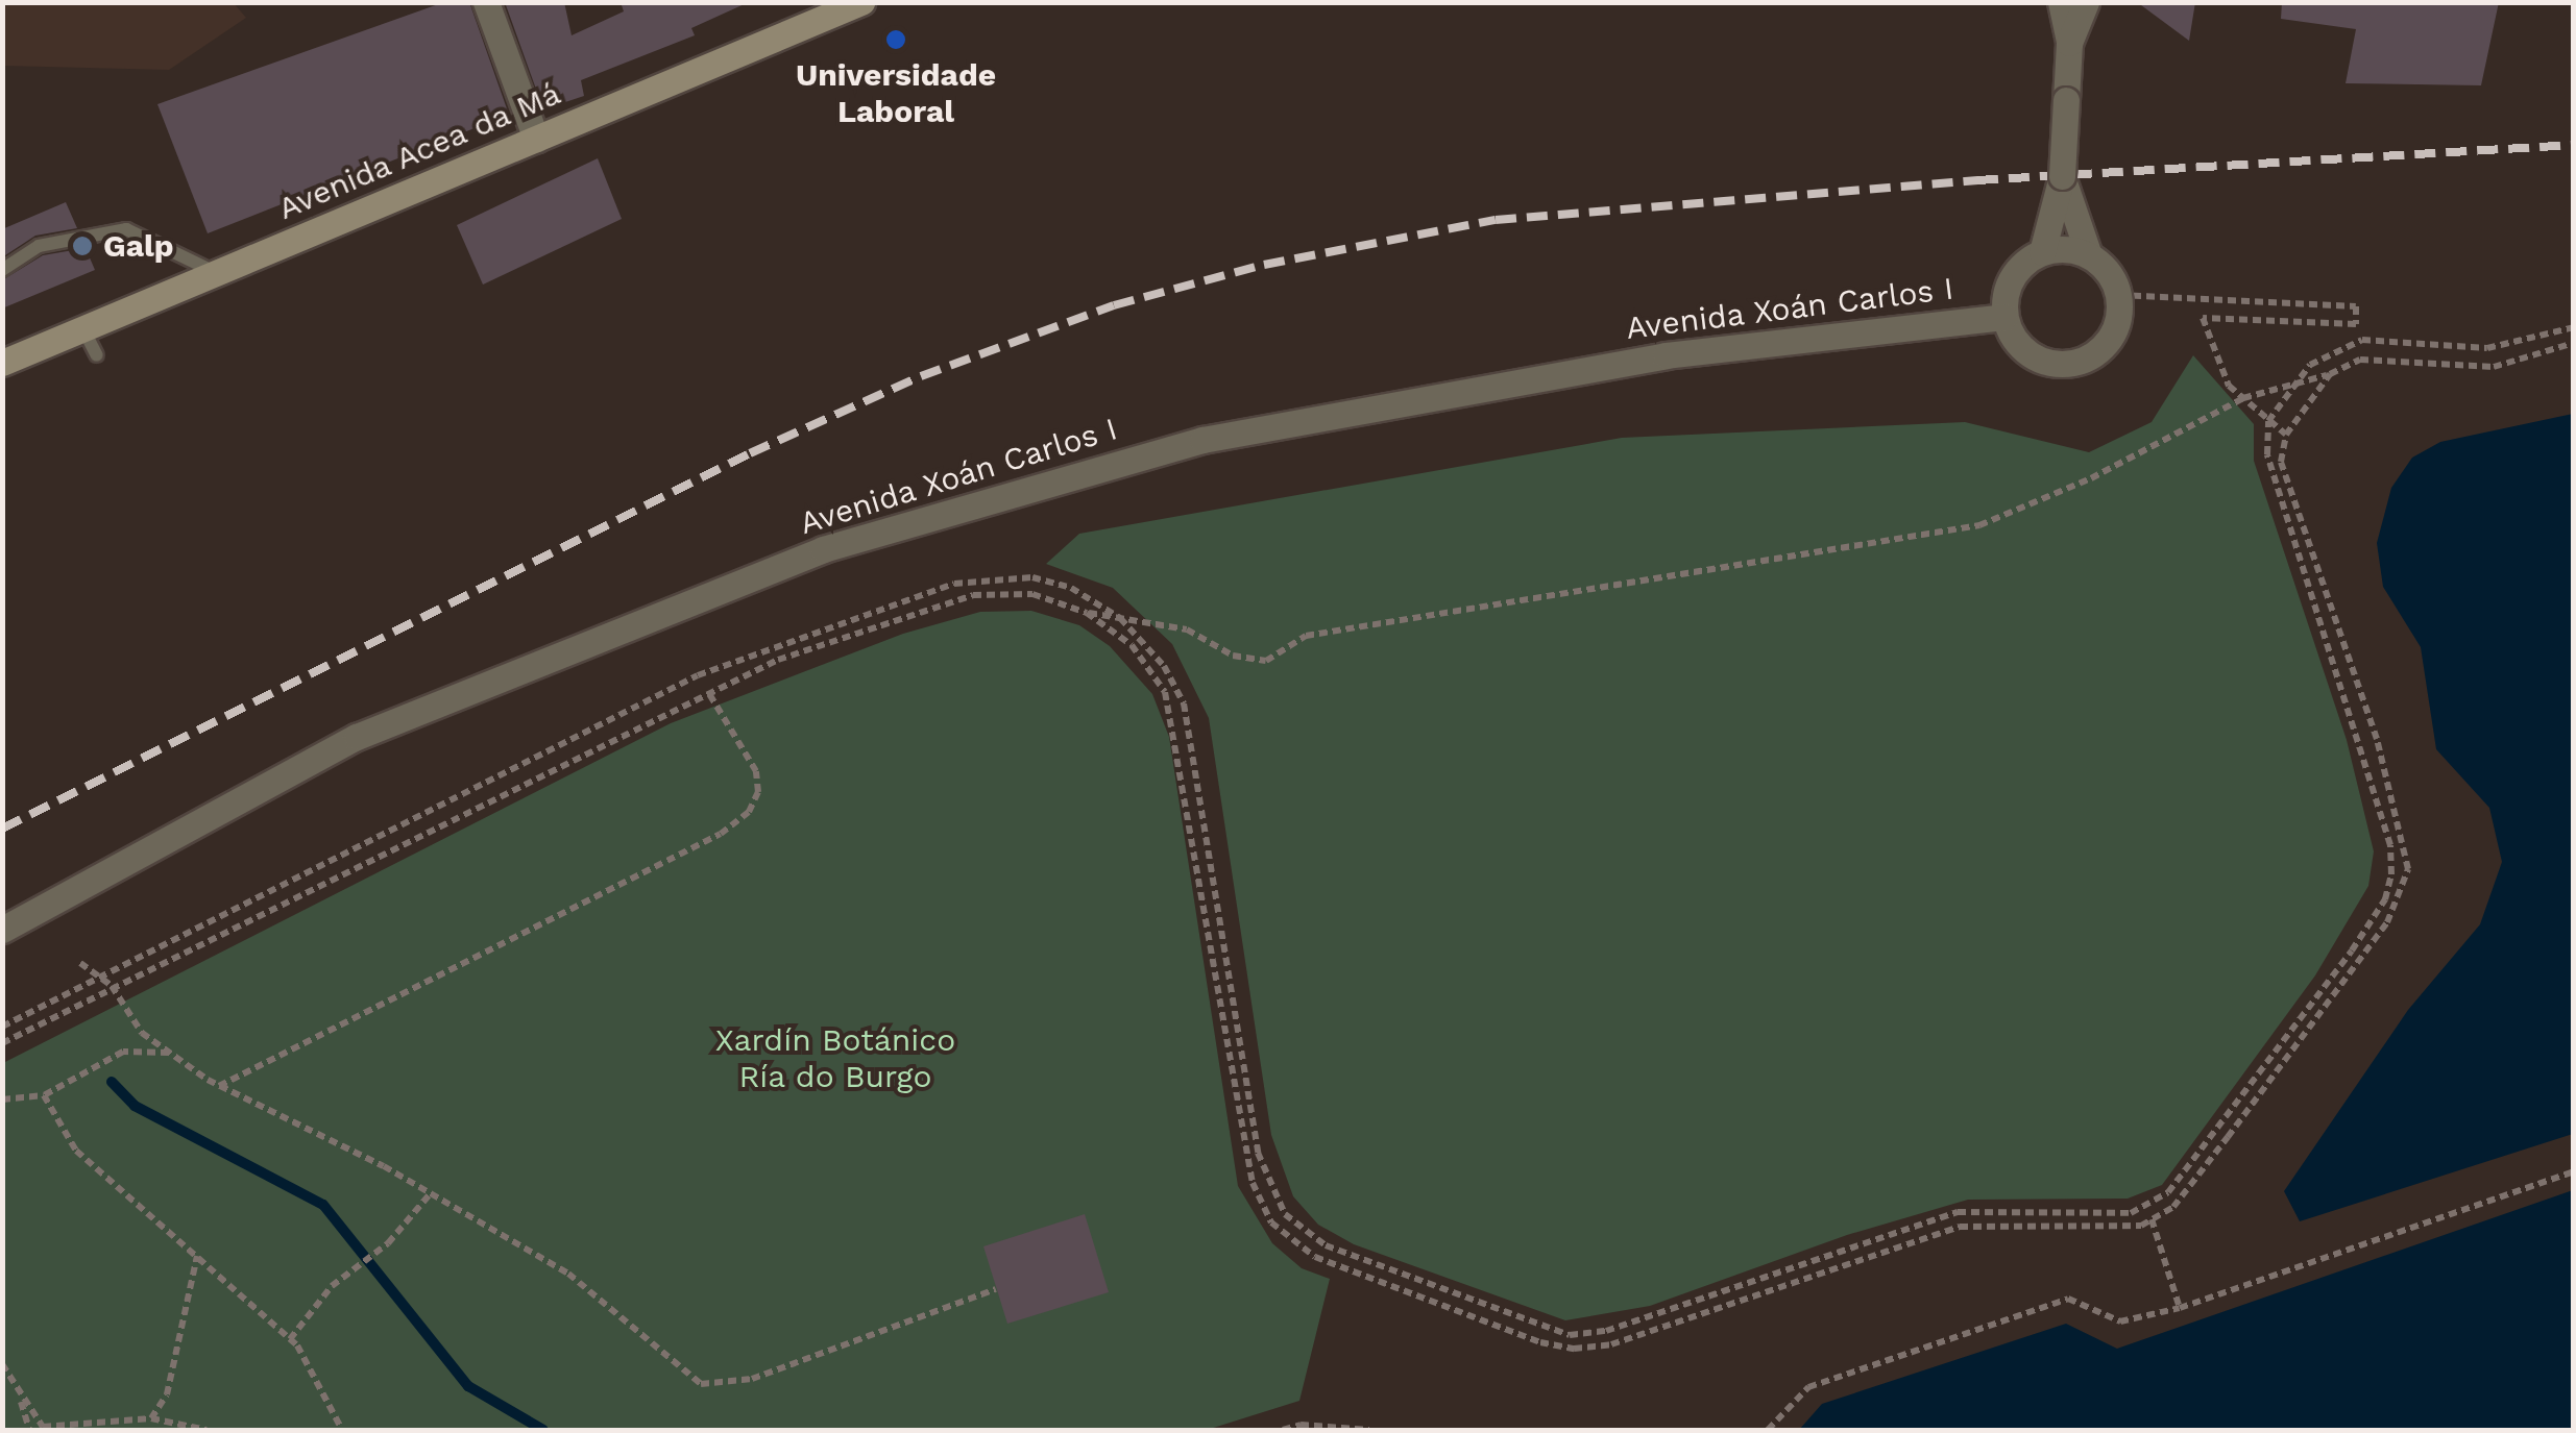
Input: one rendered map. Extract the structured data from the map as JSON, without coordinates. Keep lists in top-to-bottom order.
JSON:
{
  "streets": {
    "main road": ["Avenida Acea da Má"],
    "street": ["Avenida Xoán Carlos I"]
  },
  "parks": ["Xardín Botánico Ría do Burgo"],
  "places": ["Universidade Laboral", "Galp"]
}
